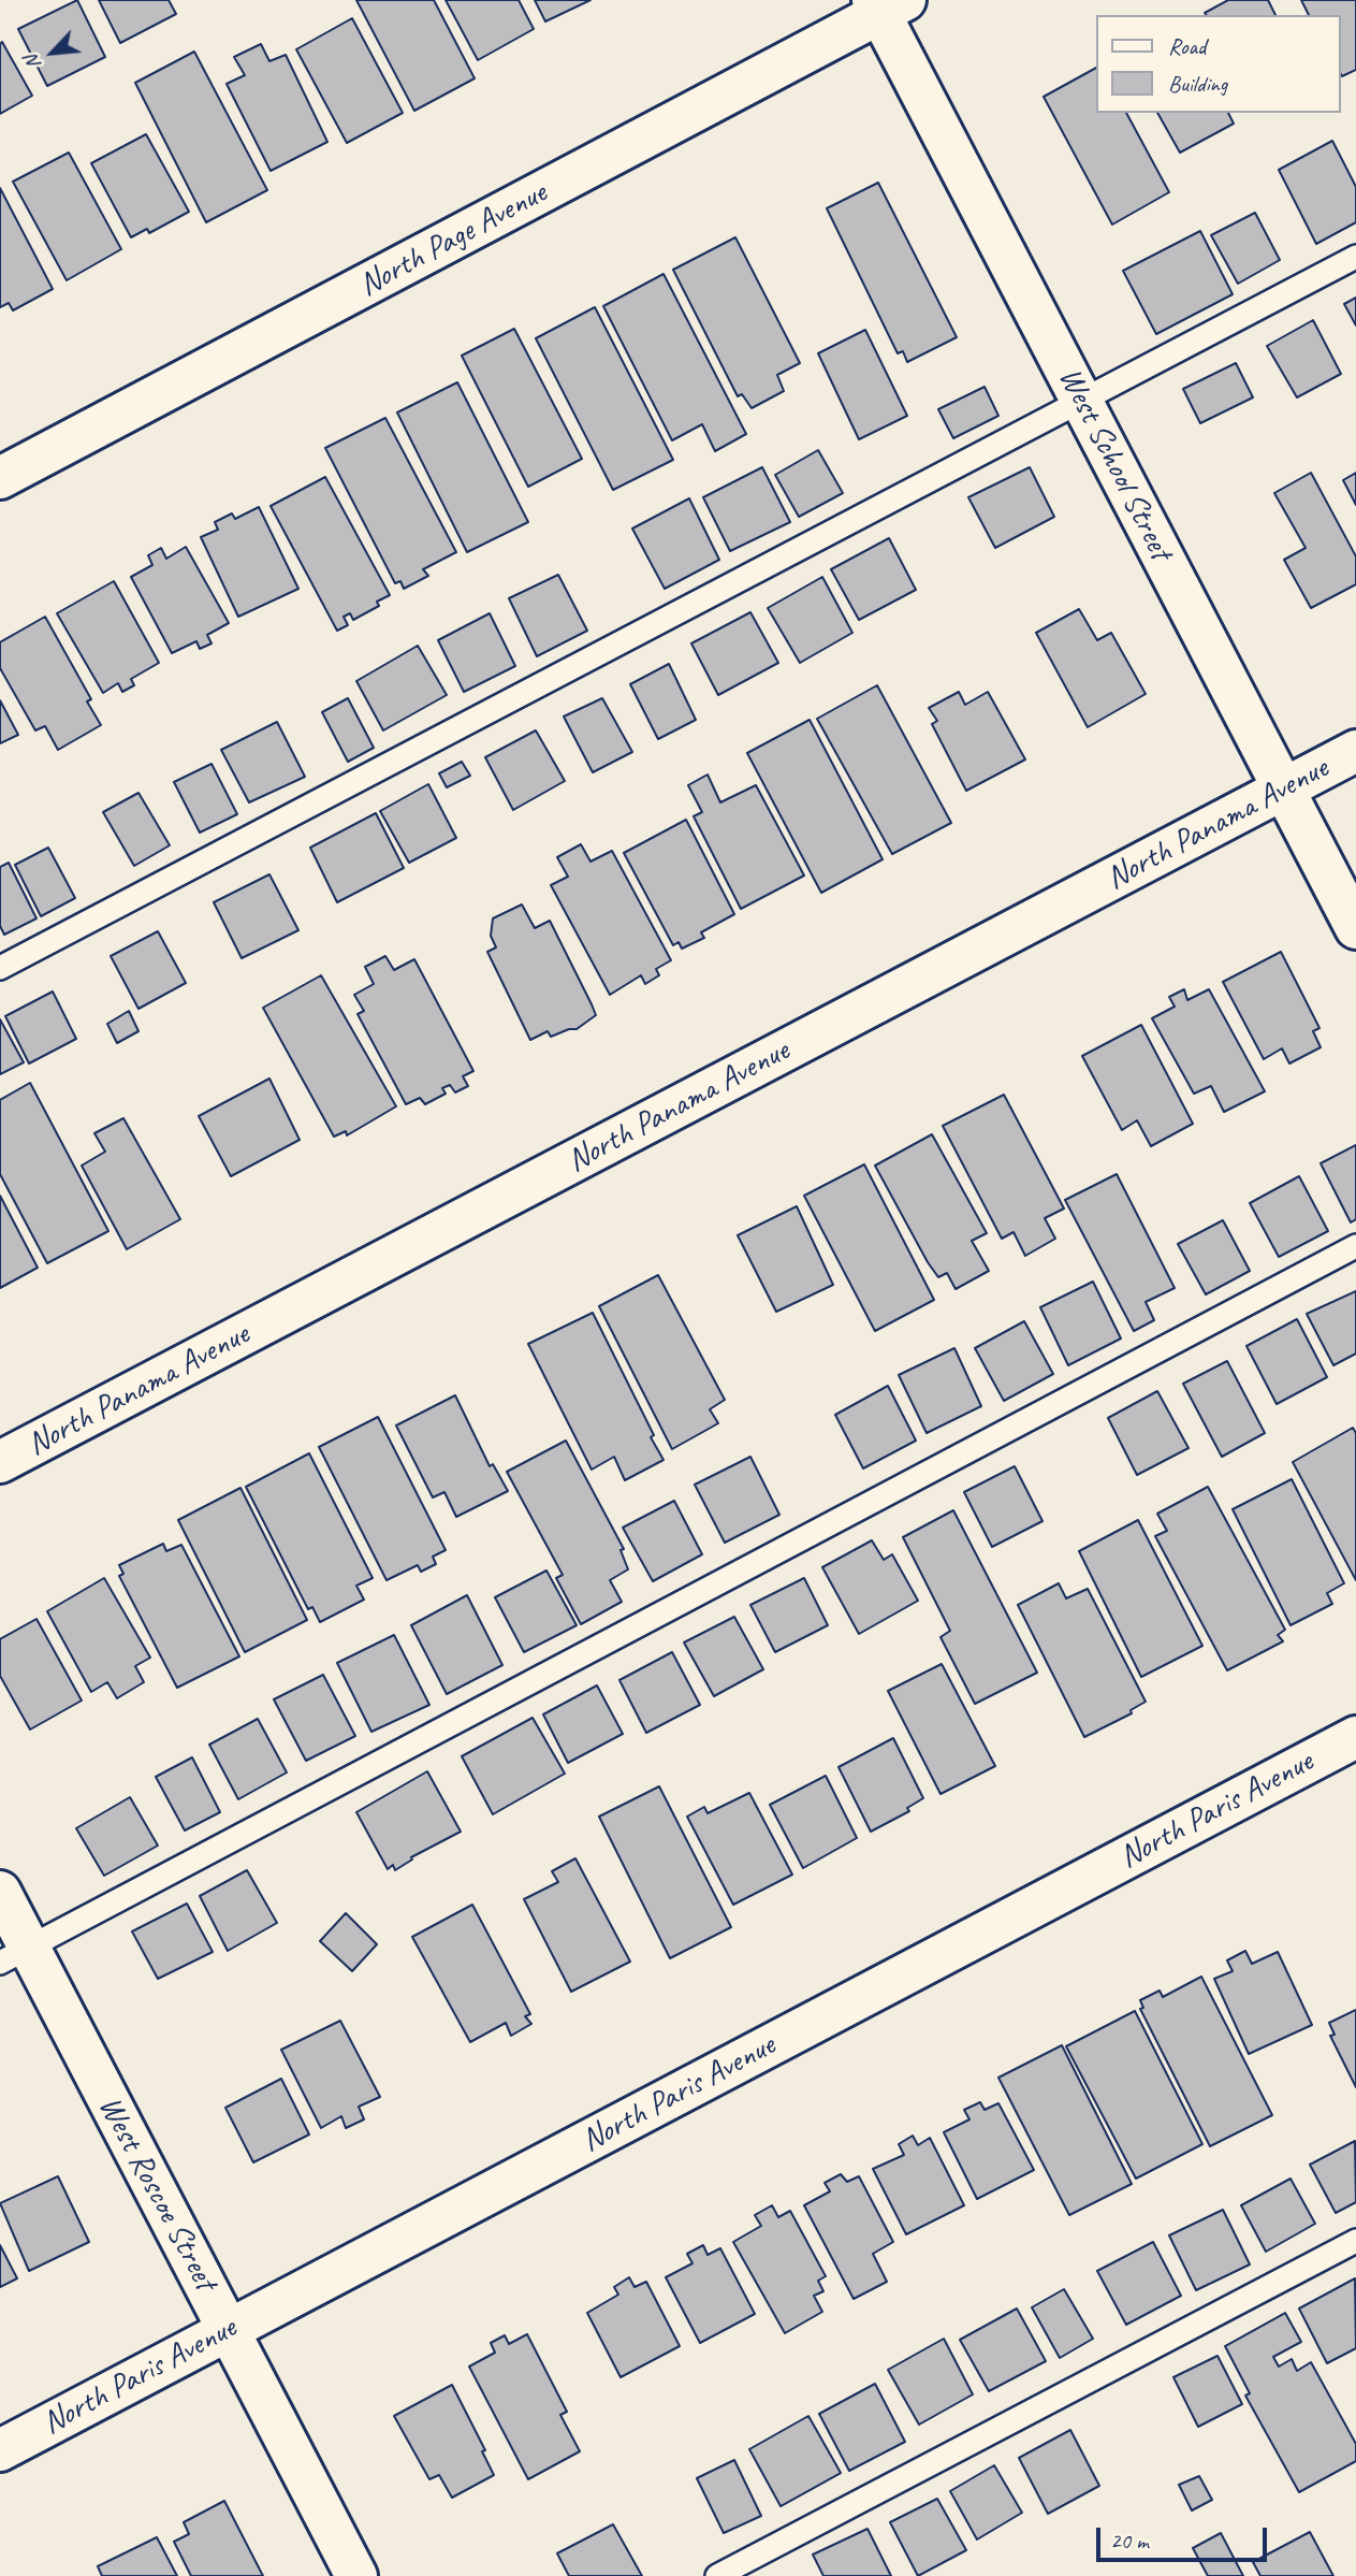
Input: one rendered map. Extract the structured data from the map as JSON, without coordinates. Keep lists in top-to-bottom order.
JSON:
{
  "streets": {
    "street": [
      "North Page Avenue",
      "West School Street",
      "North Panama Avenue",
      "North Paris Avenue",
      "West Roscoe Street"
    ]
  },
  "crossings": [
    ["North Page Avenue", "West School Street"],
    ["West School Street", "North Panama Avenue"],
    ["North Paris Avenue", "West Roscoe Street"]
  ],
  "legend": ["Road", "Building"],
  "scale_bar": "20 m",
  "north": "bottom left"
}
